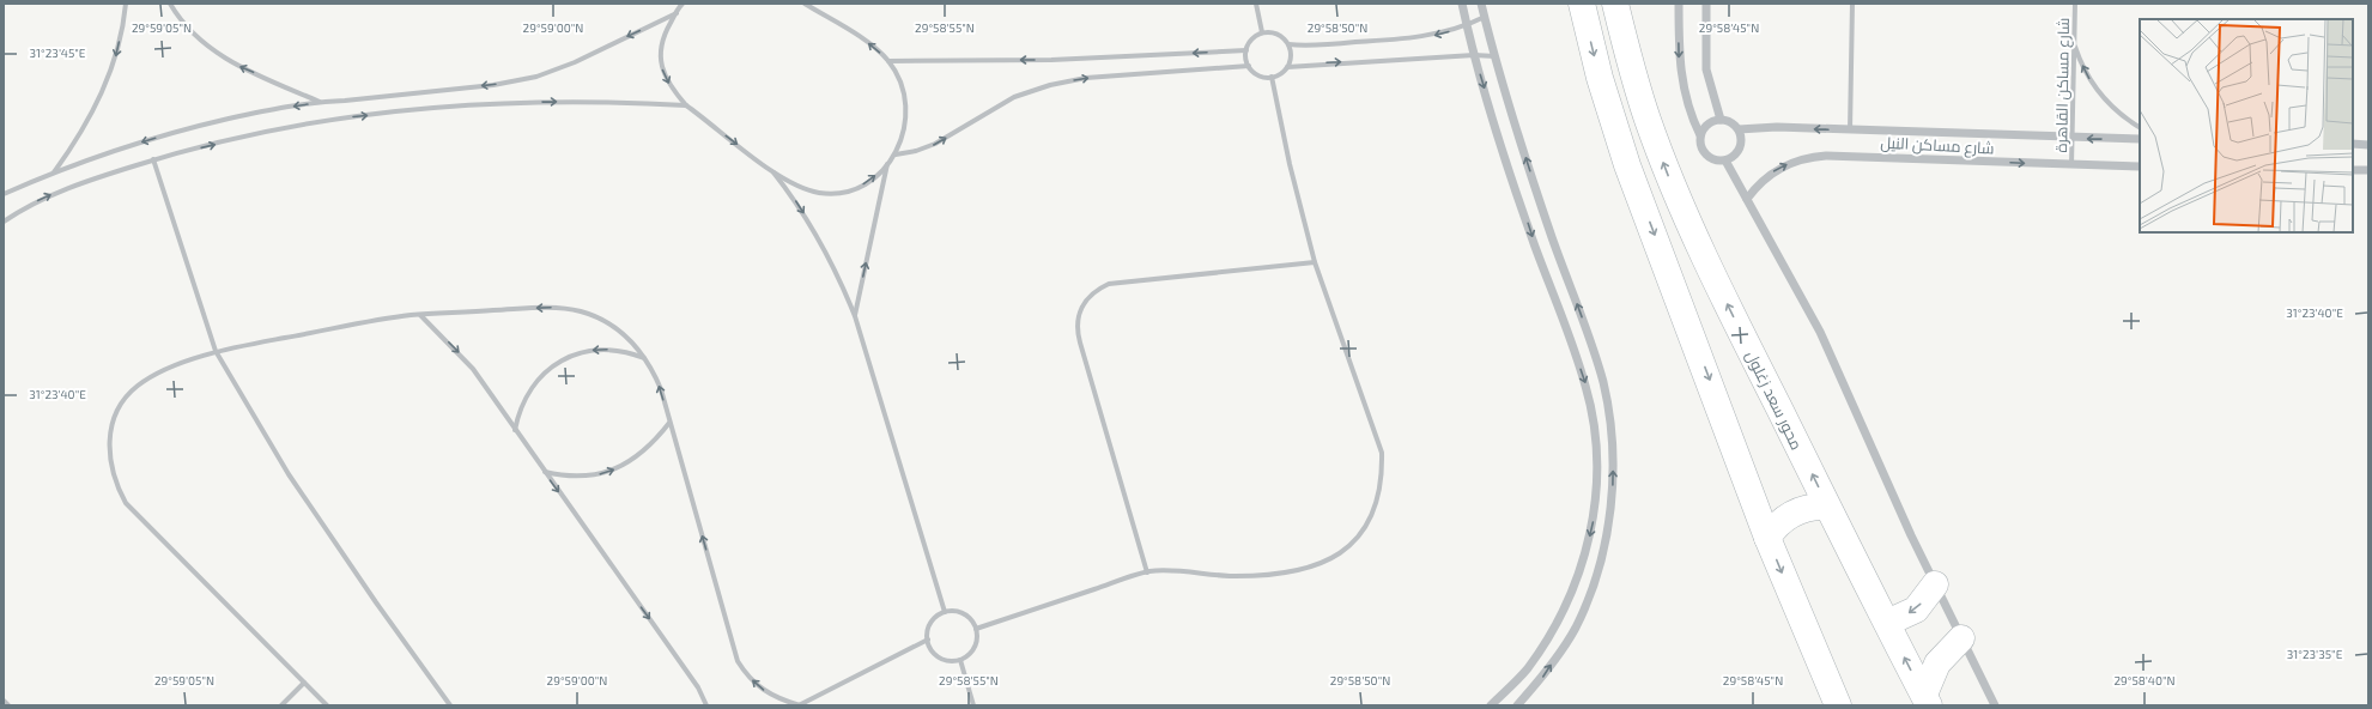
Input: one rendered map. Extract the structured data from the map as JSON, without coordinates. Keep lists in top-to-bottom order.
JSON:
{
  "streets": {
    "main road": ["محور سعد زغلول"],
    "street": ["شارع مساكن القاهرة", "شارع مساكن النيل"]
  },
  "crossings": [
    ["شارع مساكن القاهرة", "شارع مساكن النيل"]
  ],
  "coordinates": [
    "29°59'05\"N",
    "29°59'00\"N",
    "29°58'55\"N",
    "29°58'50\"N",
    "29°58'45\"N",
    "31°23'45\"E",
    "31°23'40\"E",
    "31°23'35\"E",
    "29°58'40\"N"
  ]
}
